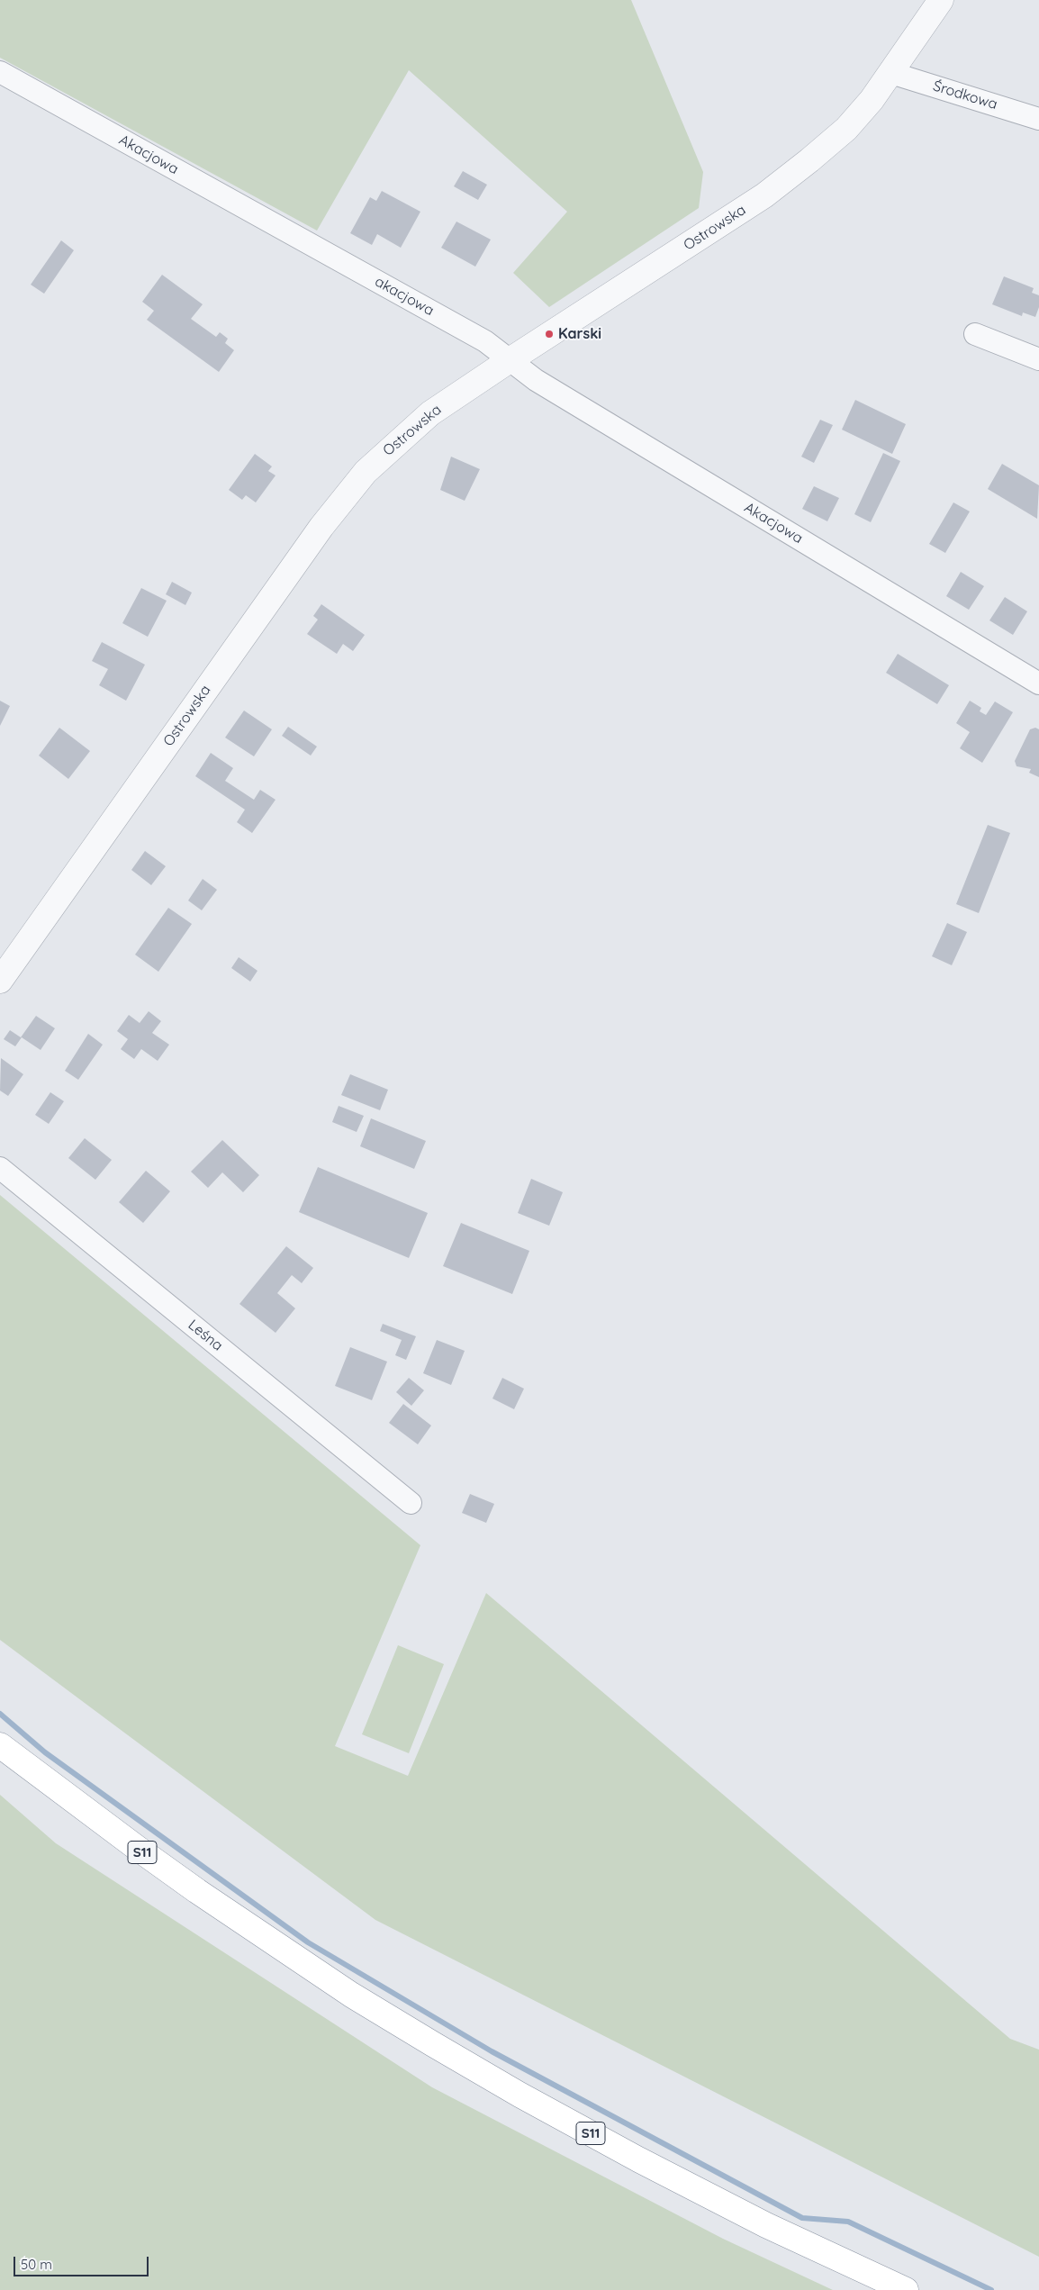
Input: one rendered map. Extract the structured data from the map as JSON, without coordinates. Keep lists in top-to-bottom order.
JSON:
{
  "streets": {
    "highway": ["S11"],
    "street": [
      "Środkowa",
      "Akacjowa",
      "Ostrowska",
      "akacjowa",
      "Leśna"
    ]
  },
  "crossings": [
    ["Środkowa", "Ostrowska"],
    ["Akacjowa", "Ostrowska"],
    ["Akacjowa", "akacjowa"],
    ["Ostrowska", "akacjowa"]
  ],
  "places": ["Karski"],
  "scale_bar": "50 m"
}
